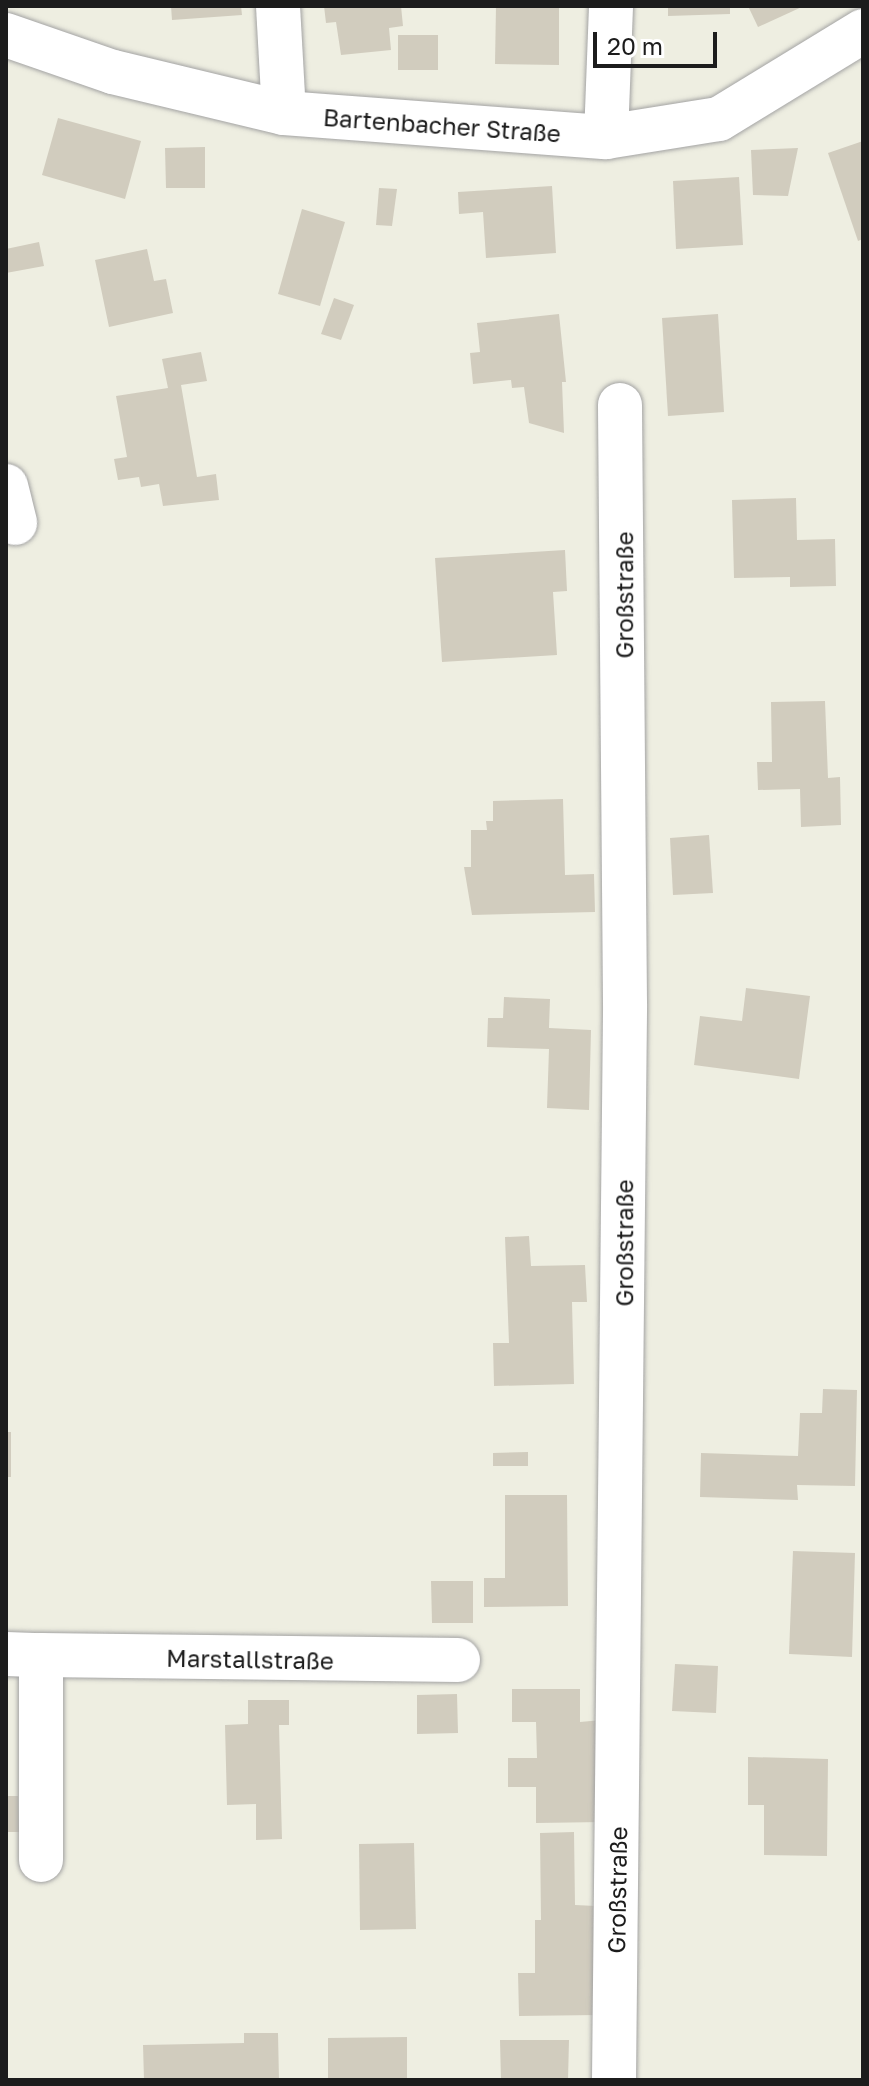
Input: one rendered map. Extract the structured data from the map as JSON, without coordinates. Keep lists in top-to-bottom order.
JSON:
{
  "streets": {
    "street": ["Bartenbacher Straße", "Großstraße", "Marstallstraße"]
  },
  "scale_bar": "20 m"
}
